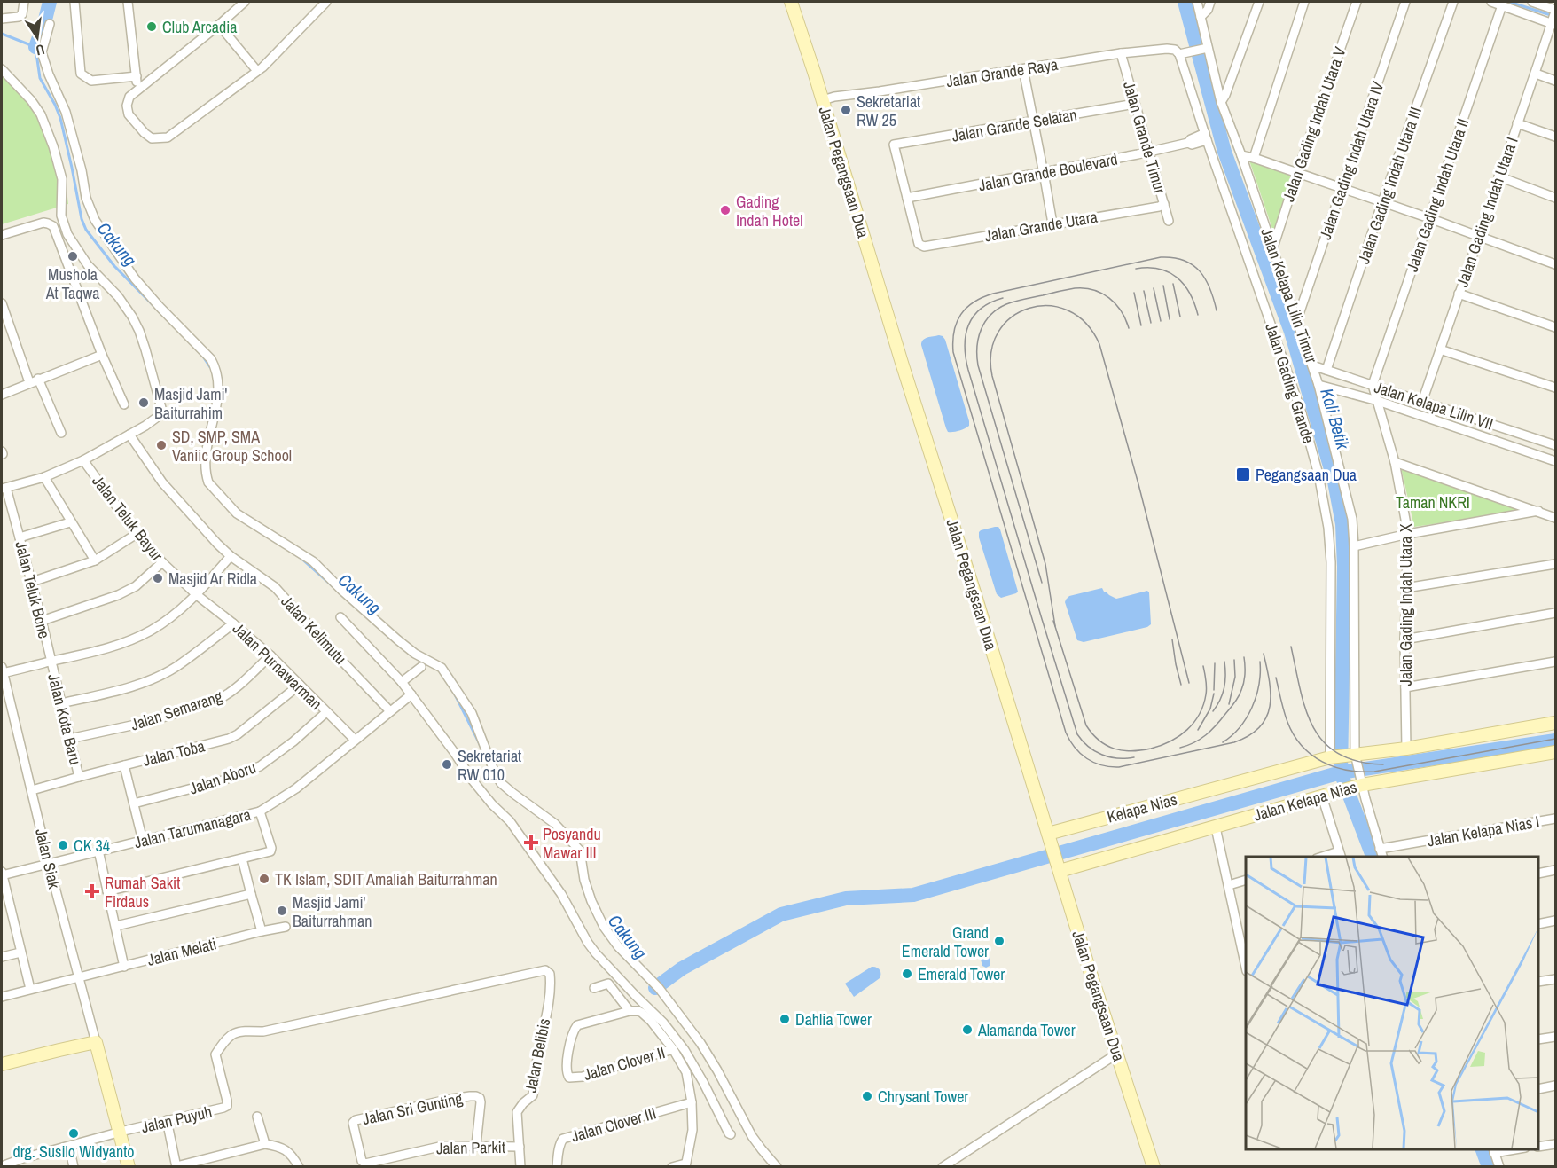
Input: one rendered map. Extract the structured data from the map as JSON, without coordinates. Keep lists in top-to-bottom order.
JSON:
{
  "streets": {
    "street": [
      "Jalan Grande Raya",
      "Jalan Gading Indah Utara V",
      "Jalan Grande Selatan",
      "Jalan Grande Timur",
      "Jalan Gading Indah Utara IV",
      "Jalan Pegangsaan Dua",
      "Jalan Grande Boulevard",
      "Jalan Gading Indah Utara III",
      "Jalan Gading Indah Utara II",
      "Jalan Gading Indah Utara I",
      "Jalan Grande Utara",
      "Jalan Kelapa Lilin Timur",
      "Jalan Gading Grande",
      "Jalan Kelapa Lilin VII",
      "Jalan Teluk Bayur",
      "Jalan Teluk Bone",
      "Jalan Gading Indah Utara X",
      "Jalan Kelimutu",
      "Jalan Purnawarman",
      "Jalan Semarang",
      "Jalan Kota Baru",
      "Jalan Toba",
      "Jalan Aboru",
      "Jalan Kelapa Nias",
      "Kelapa Nias",
      "Jalan Tarumanagara",
      "Jalan Kelapa Nias I",
      "Jalan Siak",
      "Jalan Melati",
      "Jalan Belibis",
      "Jalan Clover II",
      "Jalan Sri Gunting",
      "Jalan Puyuh",
      "Jalan Clover III",
      "Jalan Parkit"
    ]
  },
  "crossings": [
    ["Jalan Grande Raya", "Jalan Grande Timur"],
    ["Jalan Grande Raya", "Jalan Pegangsaan Dua"],
    ["Jalan Grande Raya", "Jalan Kelapa Lilin Timur"],
    ["Jalan Grande Raya", "Jalan Gading Grande"],
    ["Jalan Gading Indah Utara V", "Jalan Kelapa Lilin Timur"],
    ["Jalan Grande Selatan", "Jalan Grande Timur"],
    ["Jalan Grande Selatan", "Jalan Grande Boulevard"],
    ["Jalan Grande Selatan", "Jalan Grande Utara"],
    ["Jalan Grande Timur", "Jalan Grande Boulevard"],
    ["Jalan Grande Timur", "Jalan Grande Utara"],
    ["Jalan Gading Indah Utara IV", "Jalan Kelapa Lilin Timur"],
    ["Jalan Pegangsaan Dua", "Jalan Kelapa Nias"],
    ["Jalan Pegangsaan Dua", "Kelapa Nias"],
    ["Jalan Grande Boulevard", "Jalan Grande Utara"],
    ["Jalan Grande Boulevard", "Jalan Gading Grande"],
    ["Jalan Gading Indah Utara III", "Jalan Kelapa Lilin VII"],
    ["Jalan Gading Indah Utara II", "Jalan Kelapa Lilin VII"],
    ["Jalan Gading Indah Utara II", "Jalan Gading Indah Utara X"],
    ["Jalan Gading Indah Utara I", "Jalan Kelapa Lilin VII"],
    ["Jalan Kelapa Lilin Timur", "Jalan Kelapa Lilin VII"],
    ["Jalan Kelapa Lilin Timur", "Jalan Kelapa Nias"],
    ["Jalan Kelapa Lilin Timur", "Jalan Kelapa Nias I"],
    ["Jalan Gading Grande", "Jalan Kelapa Nias"],
    ["Jalan Kelapa Lilin VII", "Jalan Gading Indah Utara X"],
    ["Jalan Teluk Bayur", "Jalan Purnawarman"],
    ["Jalan Teluk Bayur", "Jalan Siak"],
    ["Jalan Teluk Bone", "Jalan Kota Baru"],
    ["Jalan Teluk Bone", "Jalan Siak"],
    ["Jalan Gading Indah Utara X", "Jalan Kelapa Nias"],
    ["Jalan Kelimutu", "Jalan Tarumanagara"],
    ["Jalan Kelimutu", "Jalan Siak"],
    ["Jalan Purnawarman", "Jalan Semarang"],
    ["Jalan Purnawarman", "Jalan Toba"],
    ["Jalan Purnawarman", "Jalan Aboru"],
    ["Jalan Purnawarman", "Jalan Tarumanagara"],
    ["Jalan Purnawarman", "Jalan Siak"],
    ["Jalan Semarang", "Jalan Kota Baru"],
    ["Jalan Kota Baru", "Jalan Toba"],
    ["Jalan Kota Baru", "Jalan Siak"],
    ["Jalan Toba", "Jalan Siak"],
    ["Jalan Kelapa Nias", "Kelapa Nias"],
    ["Jalan Tarumanagara", "Jalan Siak"],
    ["Jalan Siak", "Jalan Melati"],
    ["Jalan Belibis", "Jalan Puyuh"],
    ["Jalan Belibis", "Jalan Parkit"],
    ["Jalan Sri Gunting", "Jalan Parkit"]
  ],
  "water": ["Cakung", "Kali Betik"],
  "parks": ["Taman NKRI"],
  "places": {
    "other": [
      "Club Arcadia",
      "Sekretariat RW 25",
      "Gading Indah Hotel",
      "Mushola At Taqwa",
      "Masjid Jami' Baiturrahim",
      "SD, SMP, SMA Vaniic Group School",
      "Masjid Ar Ridla",
      "Sekretariat RW 010",
      "CK 34",
      "TK Islam, SDIT Amaliah Baiturrahman",
      "Masjid Jami' Baiturrahman",
      "Grand Emerald Tower",
      "Emerald Tower",
      "Dahlia Tower",
      "Alamanda Tower",
      "Chrysant Tower",
      "drg. Susilo Widyanto"
    ],
    "transit": ["Pegangsaan Dua"],
    "health": ["Posyandu Mawar III", "Rumah Sakit Firdaus"]
  },
  "north": "bottom"
}
